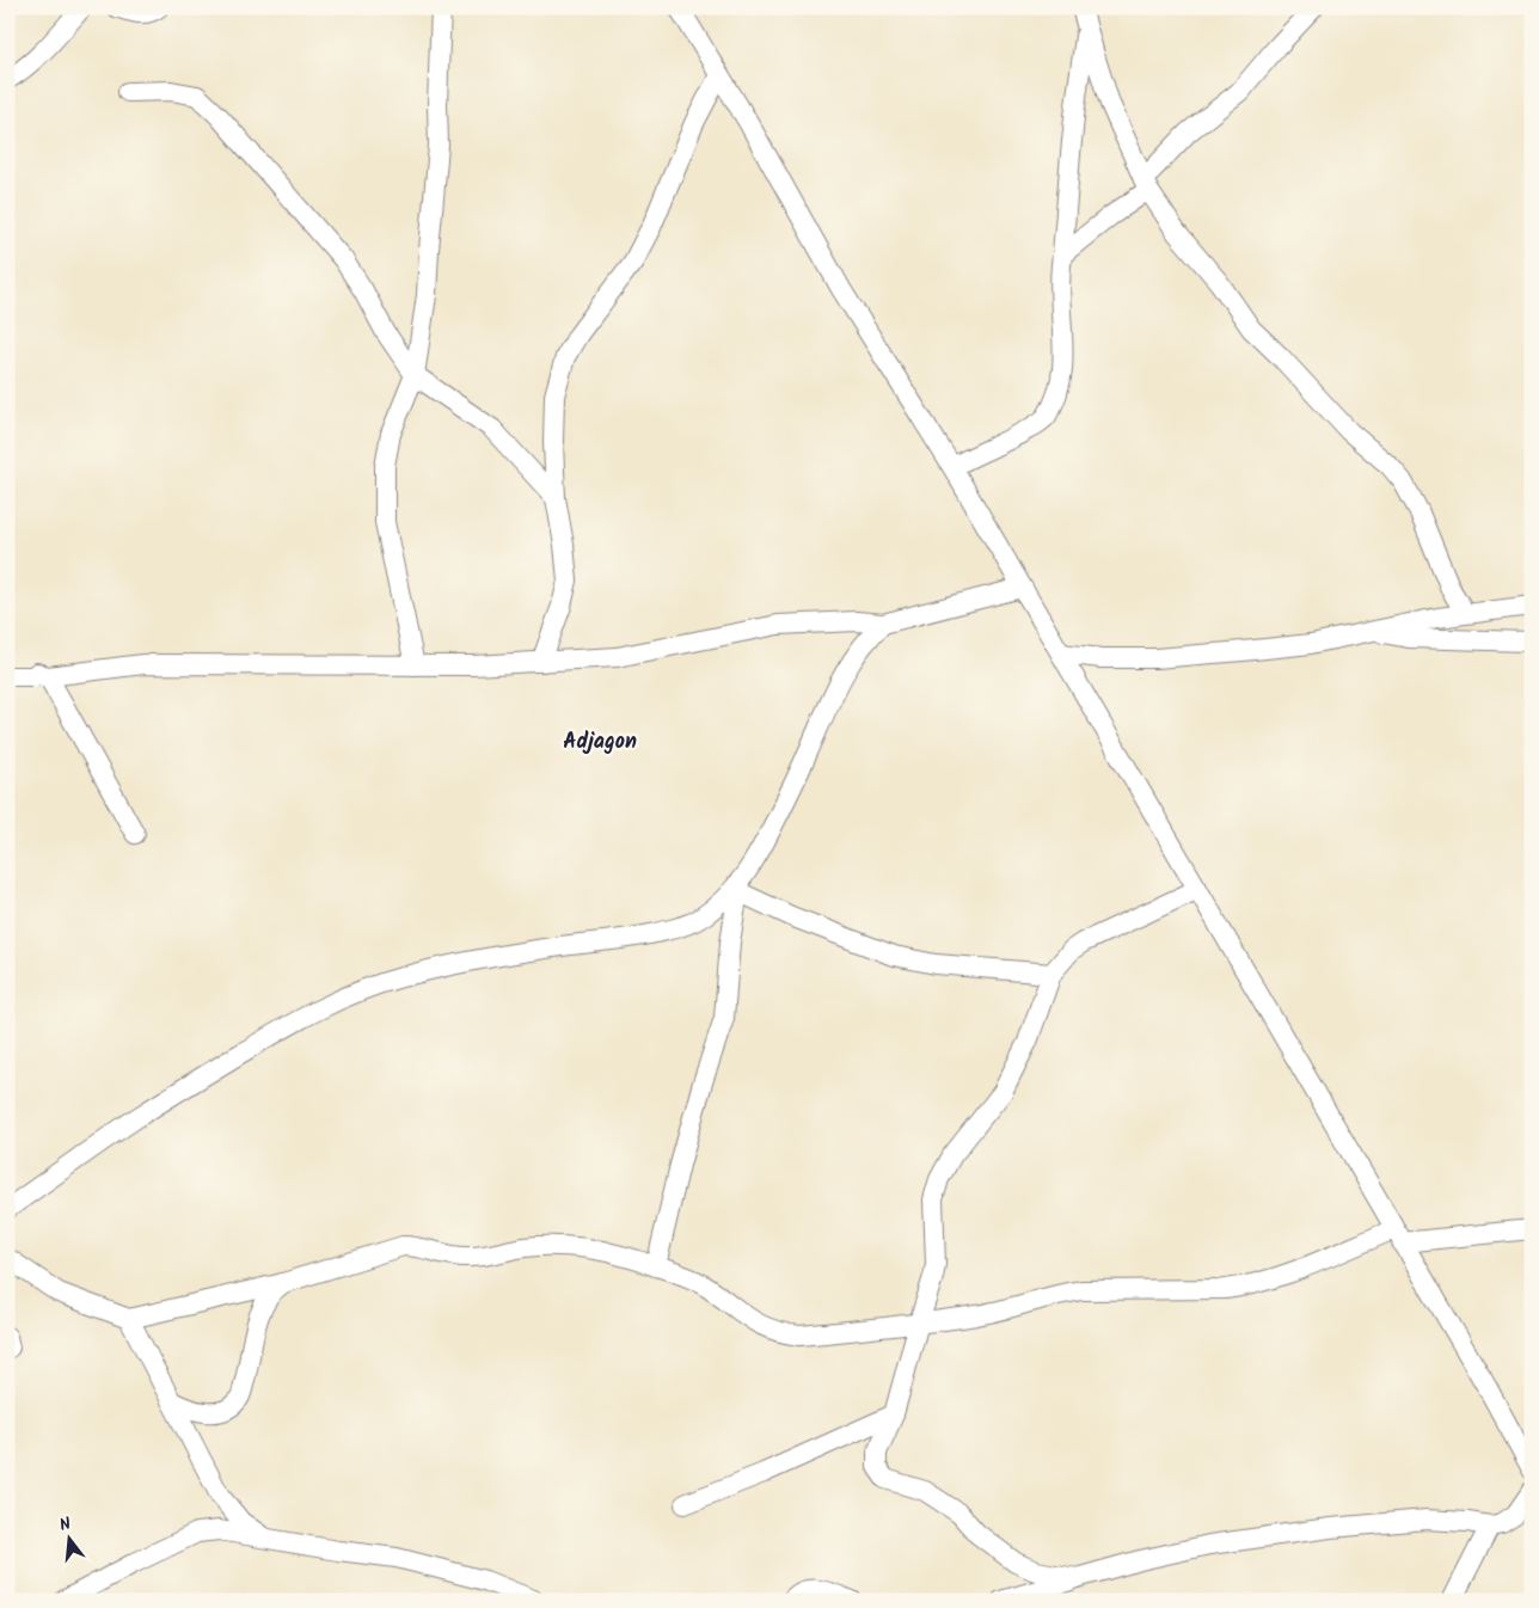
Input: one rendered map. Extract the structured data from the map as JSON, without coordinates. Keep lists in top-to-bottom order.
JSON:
{
  "districts": ["Adjagon"],
  "north": "top"
}
